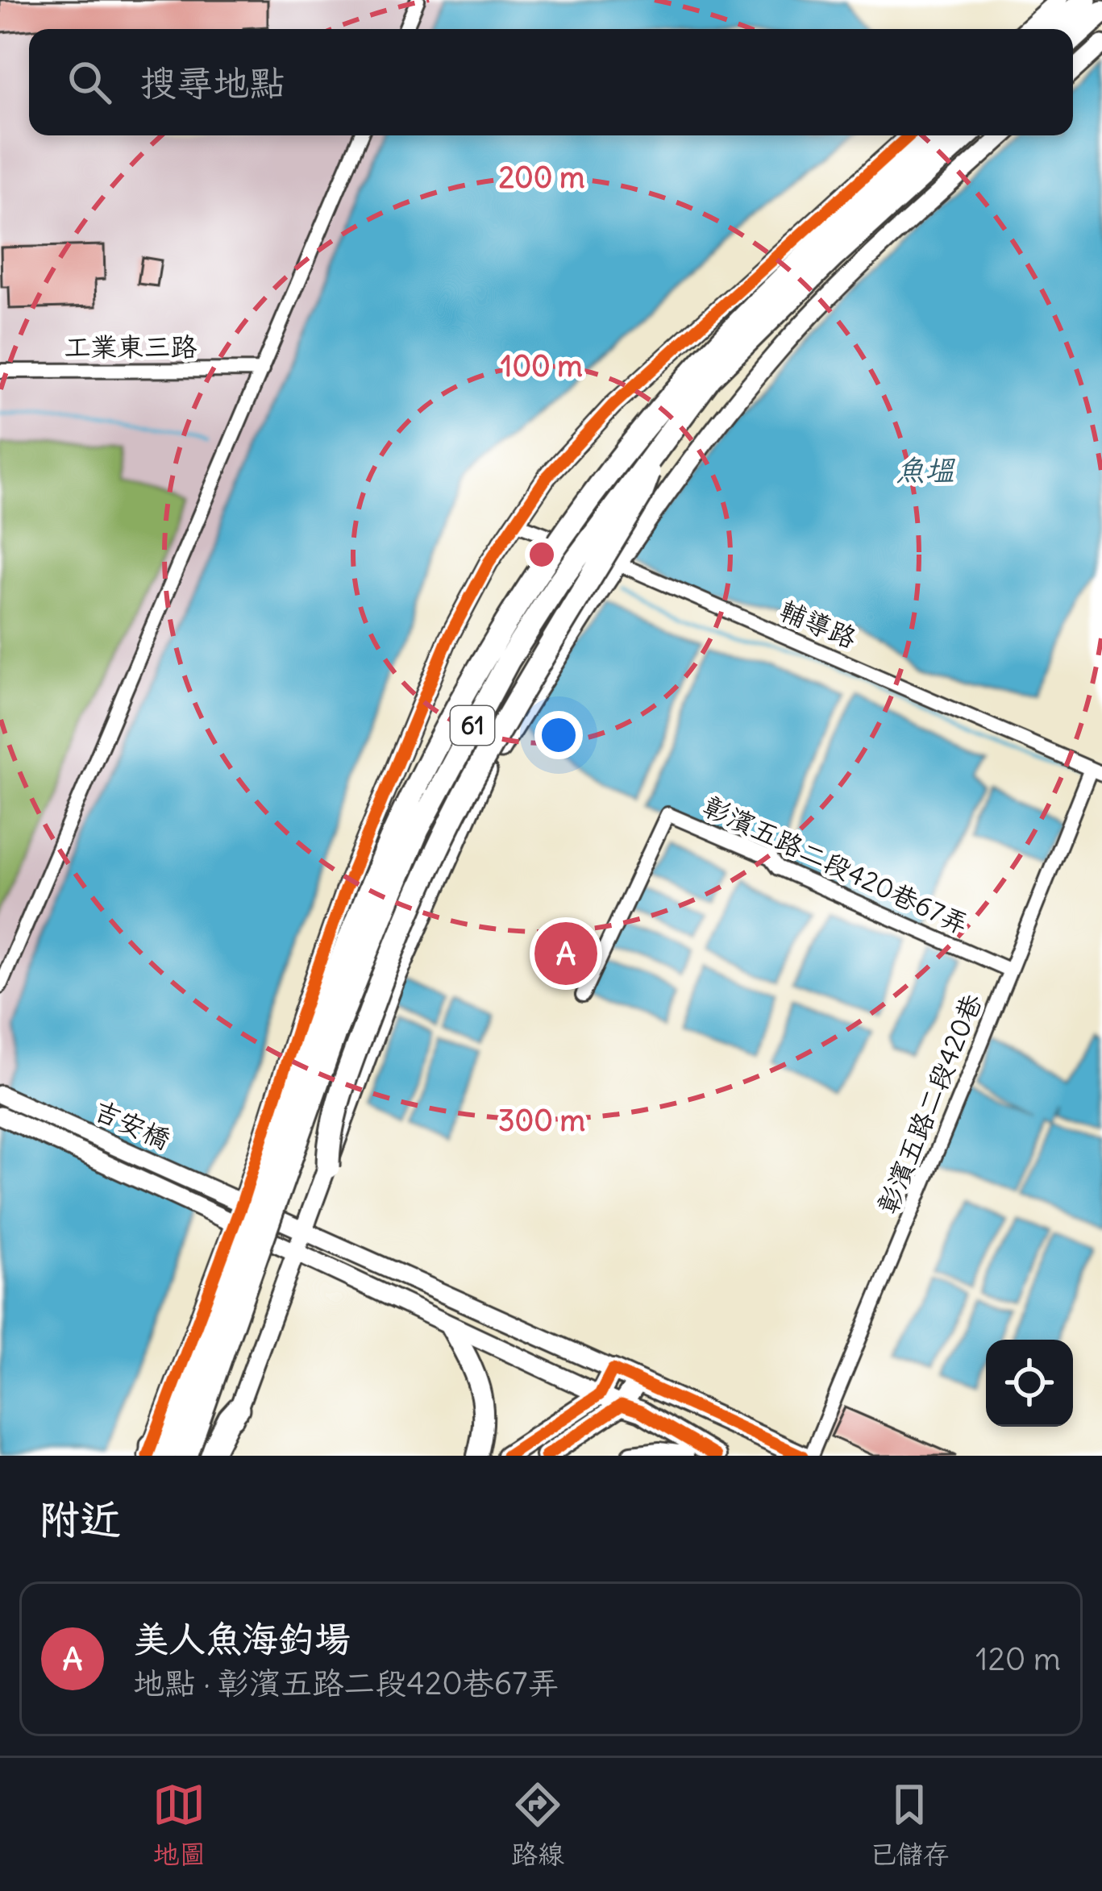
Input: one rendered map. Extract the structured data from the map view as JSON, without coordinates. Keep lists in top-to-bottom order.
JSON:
{
  "streets": {
    "highway": ["61"],
    "street": [
      "工業東三路",
      "輔導路",
      "彰濱五路二段420巷67弄",
      "彰濱五路二段420巷",
      "吉安橋"
    ]
  },
  "crossings": [
    ["輔導路", "彰濱五路二段420巷"],
    ["彰濱五路二段420巷67弄", "彰濱五路二段420巷"]
  ],
  "water": ["魚塭"],
  "page": {
    "search": "搜尋地點",
    "pins": "A",
    "heading": "附近",
    "list": [
      {
        "mark": "A",
        "name": "美人魚海釣場",
        "note": "地點 · 彰濱五路二段420巷67弄",
        "value": "120 m"
      }
    ],
    "nav": ["地圖", "路線", "已儲存"]
  },
  "rings": ["200 m", "100 m", "300 m"]
}
